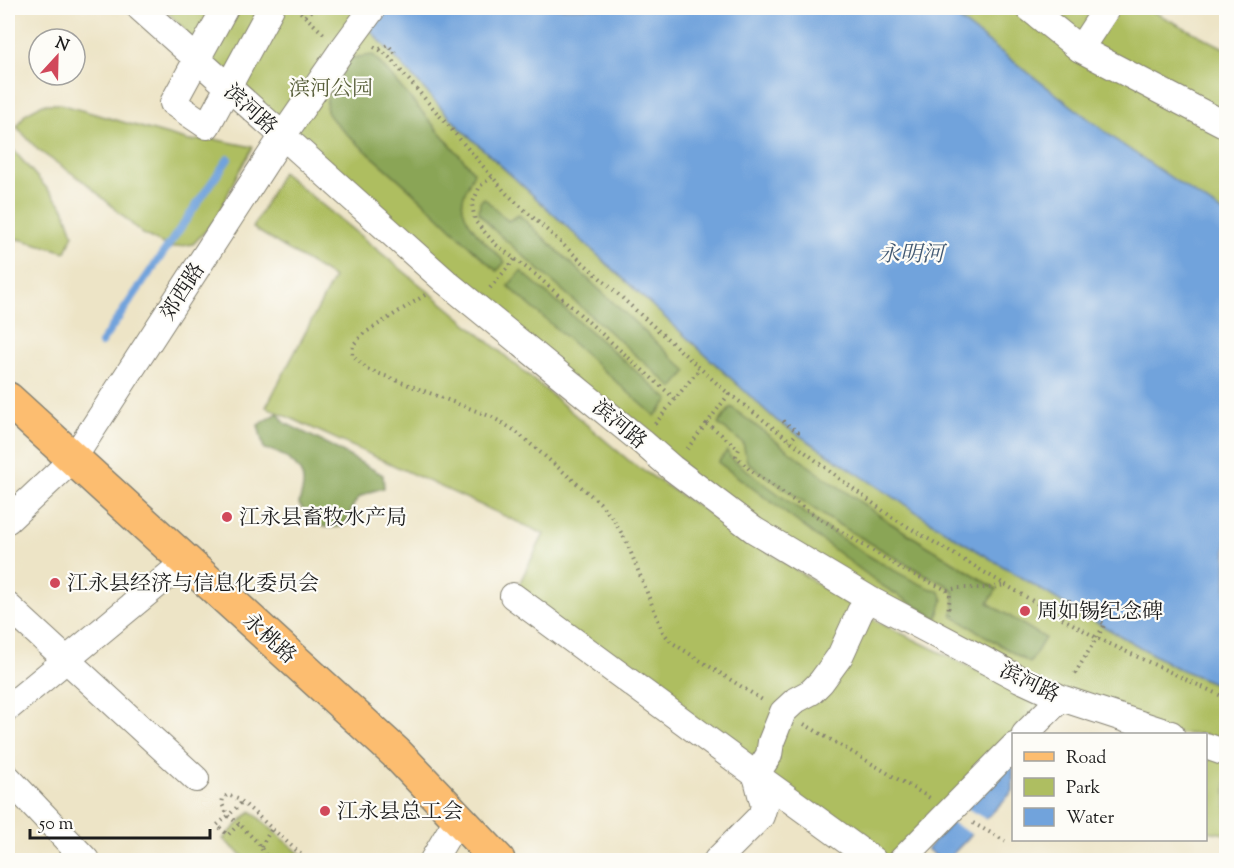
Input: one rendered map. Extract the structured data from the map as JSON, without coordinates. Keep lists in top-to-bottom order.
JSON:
{
  "streets": {
    "main road": ["永桃路"],
    "street": ["滨河路", "郊西路"]
  },
  "crossings": [
    ["滨河路", "郊西路"],
    ["郊西路", "永桃路"]
  ],
  "water": ["永明河"],
  "parks": ["滨河公园"],
  "places": [
    "江永县畜牧水产局",
    "江永县经济与信息化委员会",
    "周如锡纪念碑",
    "江永县总工会"
  ],
  "legend": ["Road", "Park", "Water"],
  "scale_bar": "50 m",
  "north": "top"
}
